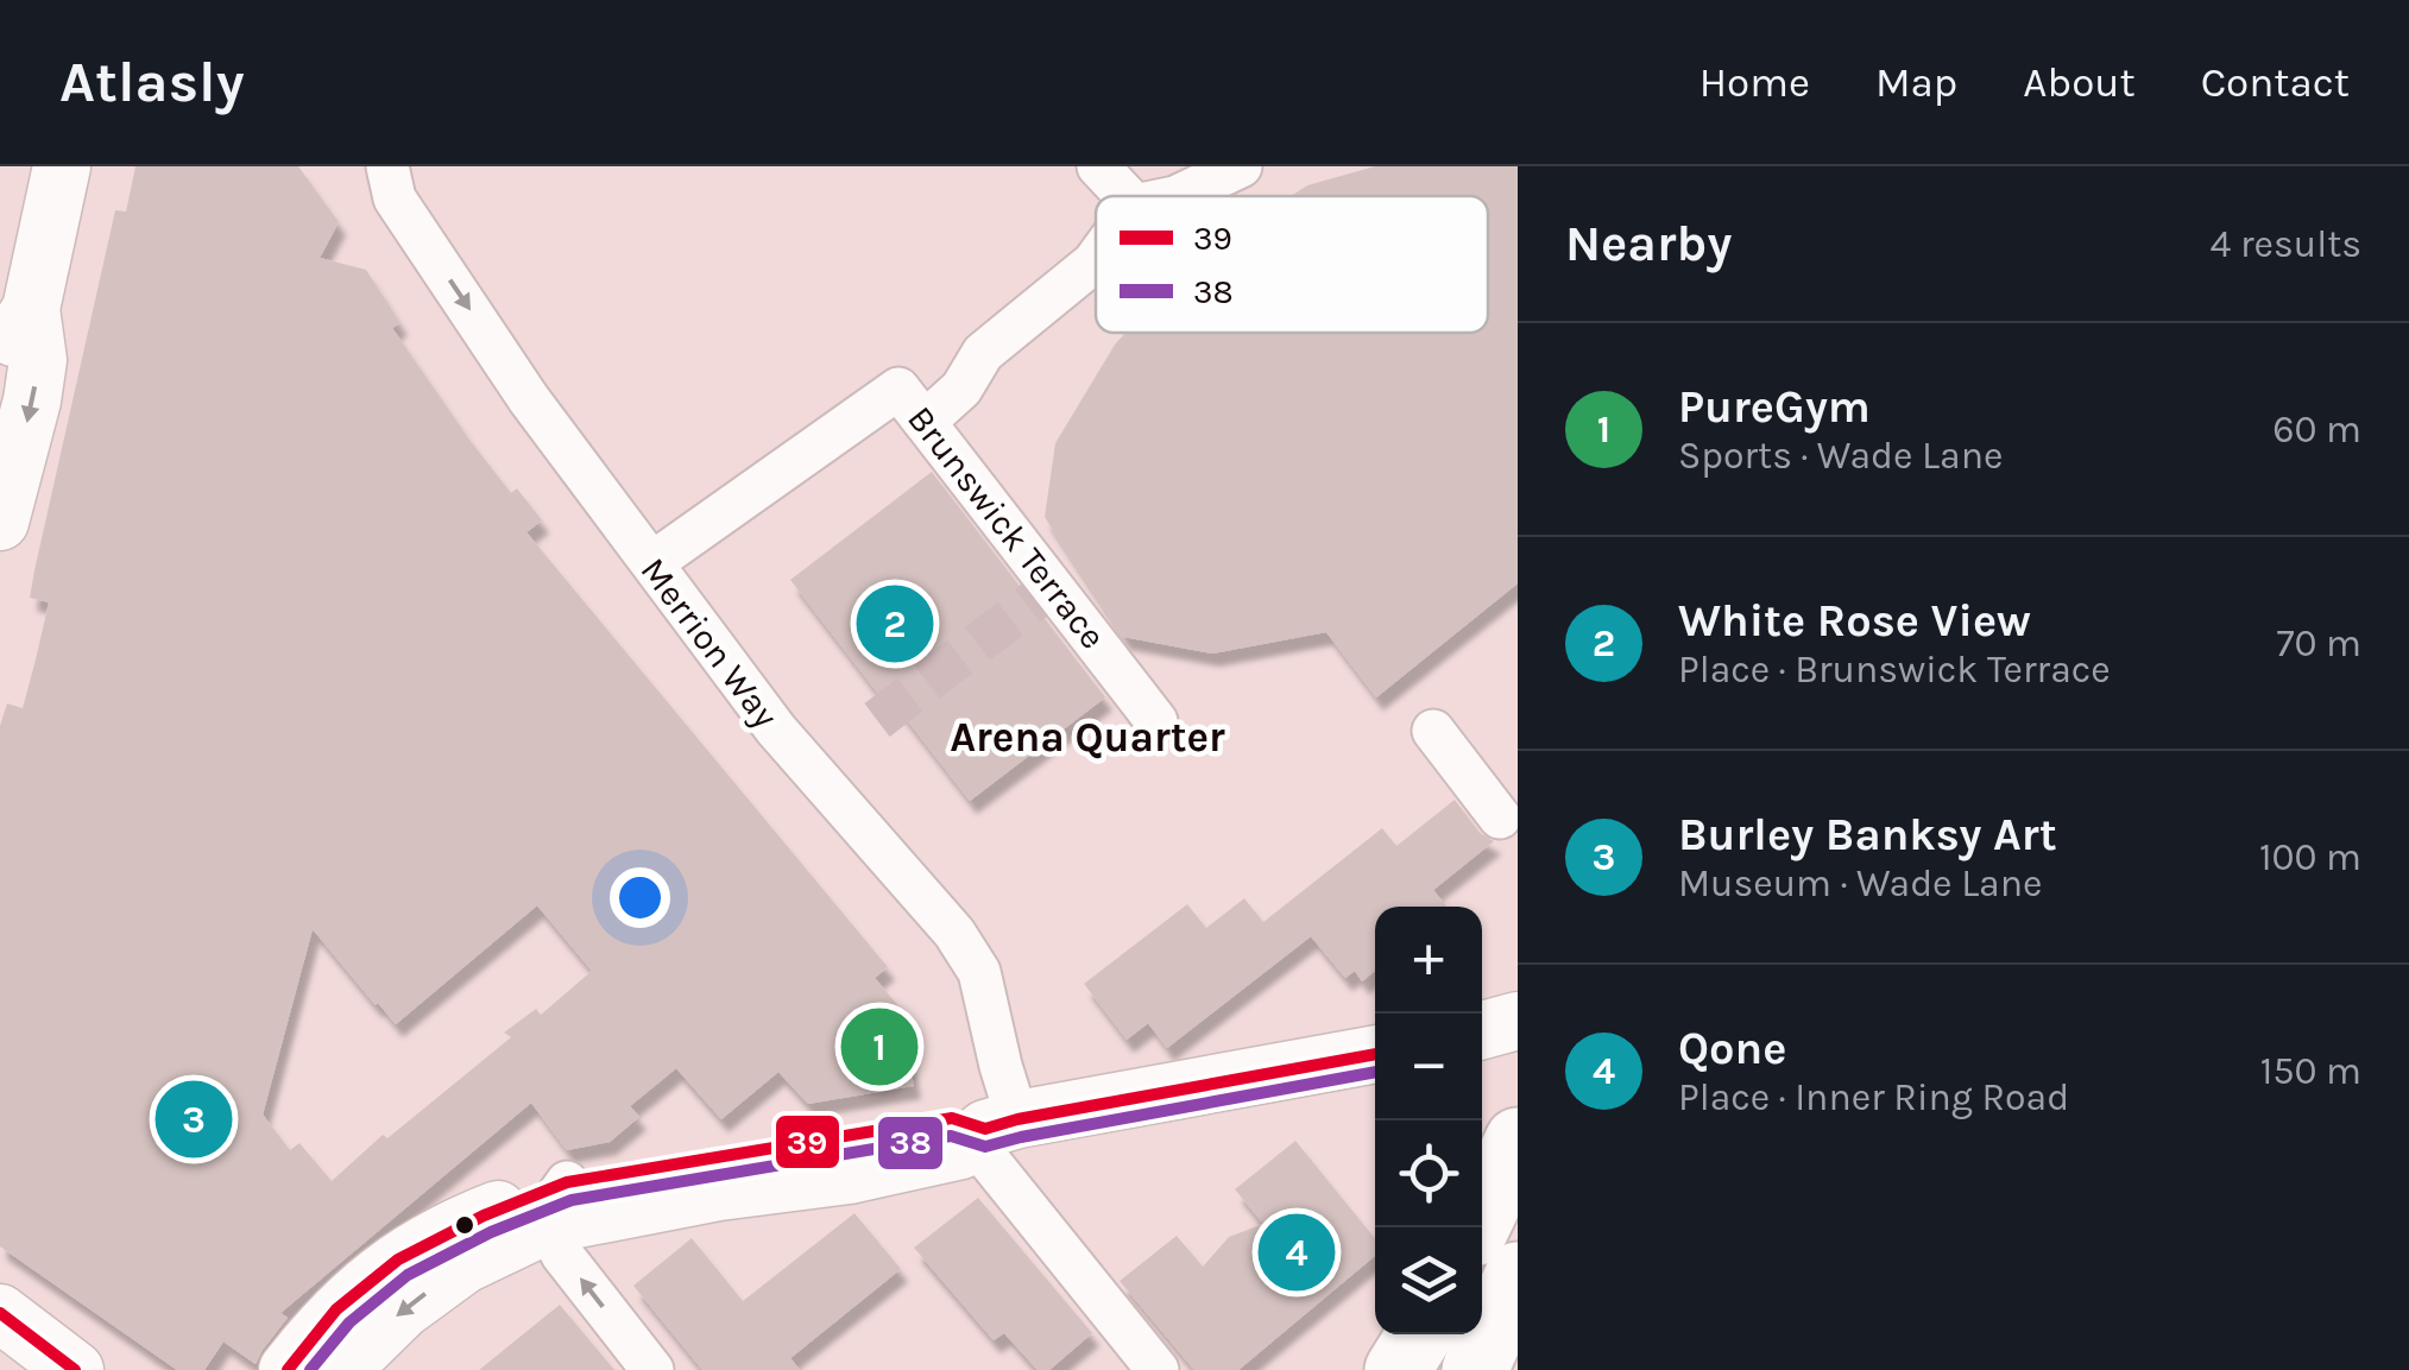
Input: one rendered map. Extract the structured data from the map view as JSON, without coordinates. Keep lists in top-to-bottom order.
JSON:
{
  "streets": {
    "street": ["Brunswick Terrace", "Merrion Way"]
  },
  "one_way": ["Merrion Way"],
  "districts": ["Arena Quarter"],
  "lines": ["transit line 39", "transit line 38"],
  "legend": ["39", "38"],
  "page": {
    "header": "Atlasly",
    "nav": [
      "Home",
      "Map",
      "About",
      "Contact"
    ],
    "heading": ["Nearby", "4 results"],
    "list": [
      {
        "mark": "1",
        "name": "PureGym",
        "note": "Sports · Wade Lane",
        "value": "60 m"
      },
      {
        "mark": "2",
        "name": "White Rose View",
        "note": "Place · Brunswick Terrace",
        "value": "70 m"
      },
      {
        "mark": "3",
        "name": "Burley Banksy Art",
        "note": "Museum · Wade Lane",
        "value": "100 m"
      },
      {
        "mark": "4",
        "name": "Qone",
        "note": "Place · Inner Ring Road",
        "value": "150 m"
      }
    ],
    "pins": [
      "2",
      "1",
      "3",
      "4"
    ],
    "map_buttons": ["+", "−"]
  }
}
